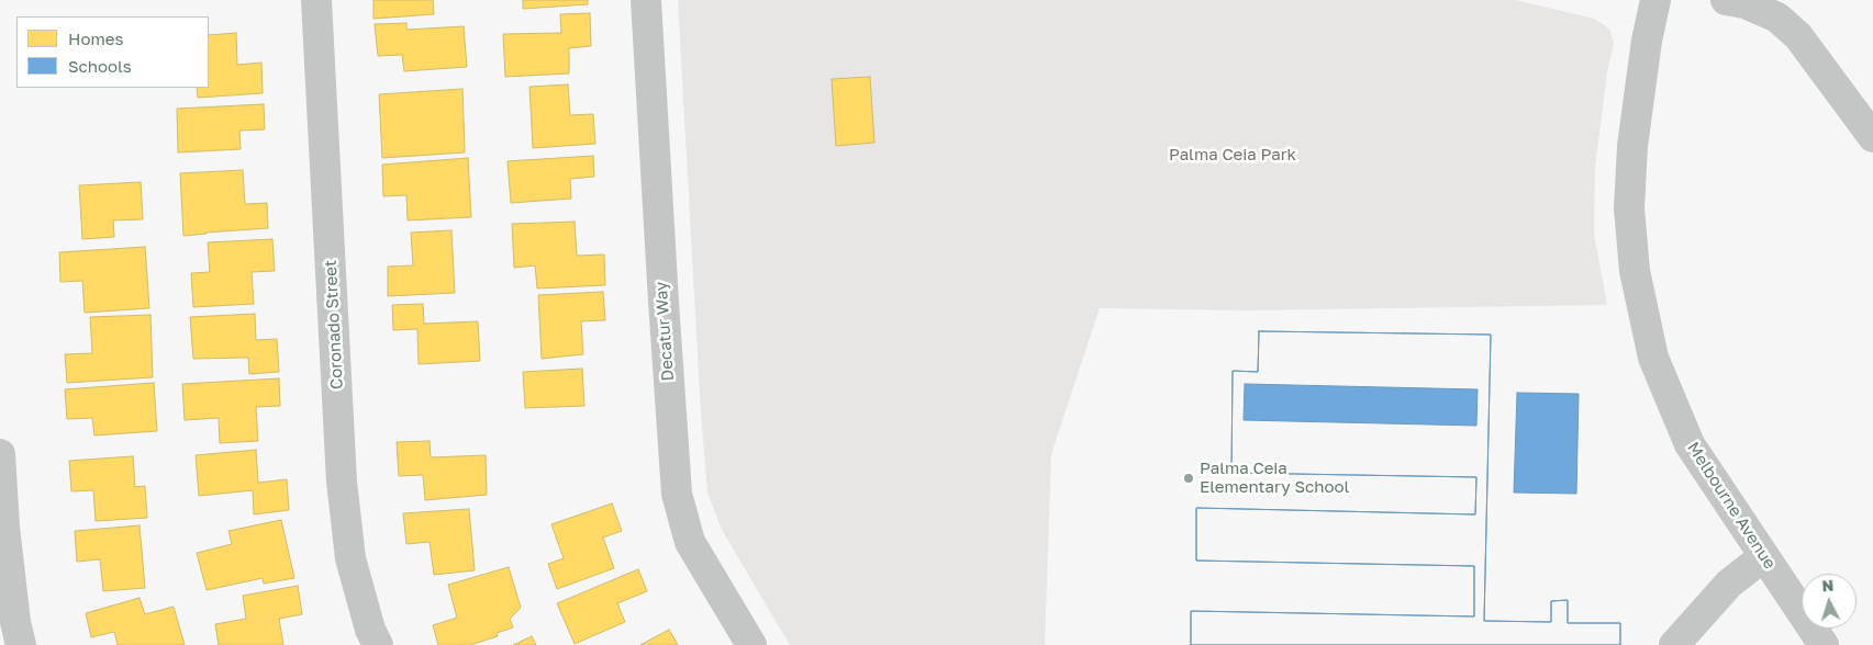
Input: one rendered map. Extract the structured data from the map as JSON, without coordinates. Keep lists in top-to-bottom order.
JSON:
{
  "streets": {
    "street": ["Coronado Street", "Decatur Way", "Melbourne Avenue"]
  },
  "parks": ["Palma Ceia Park"],
  "places": ["Palma Ceia Elementary School"],
  "legend": ["Homes", "Schools"],
  "north": "top"
}
